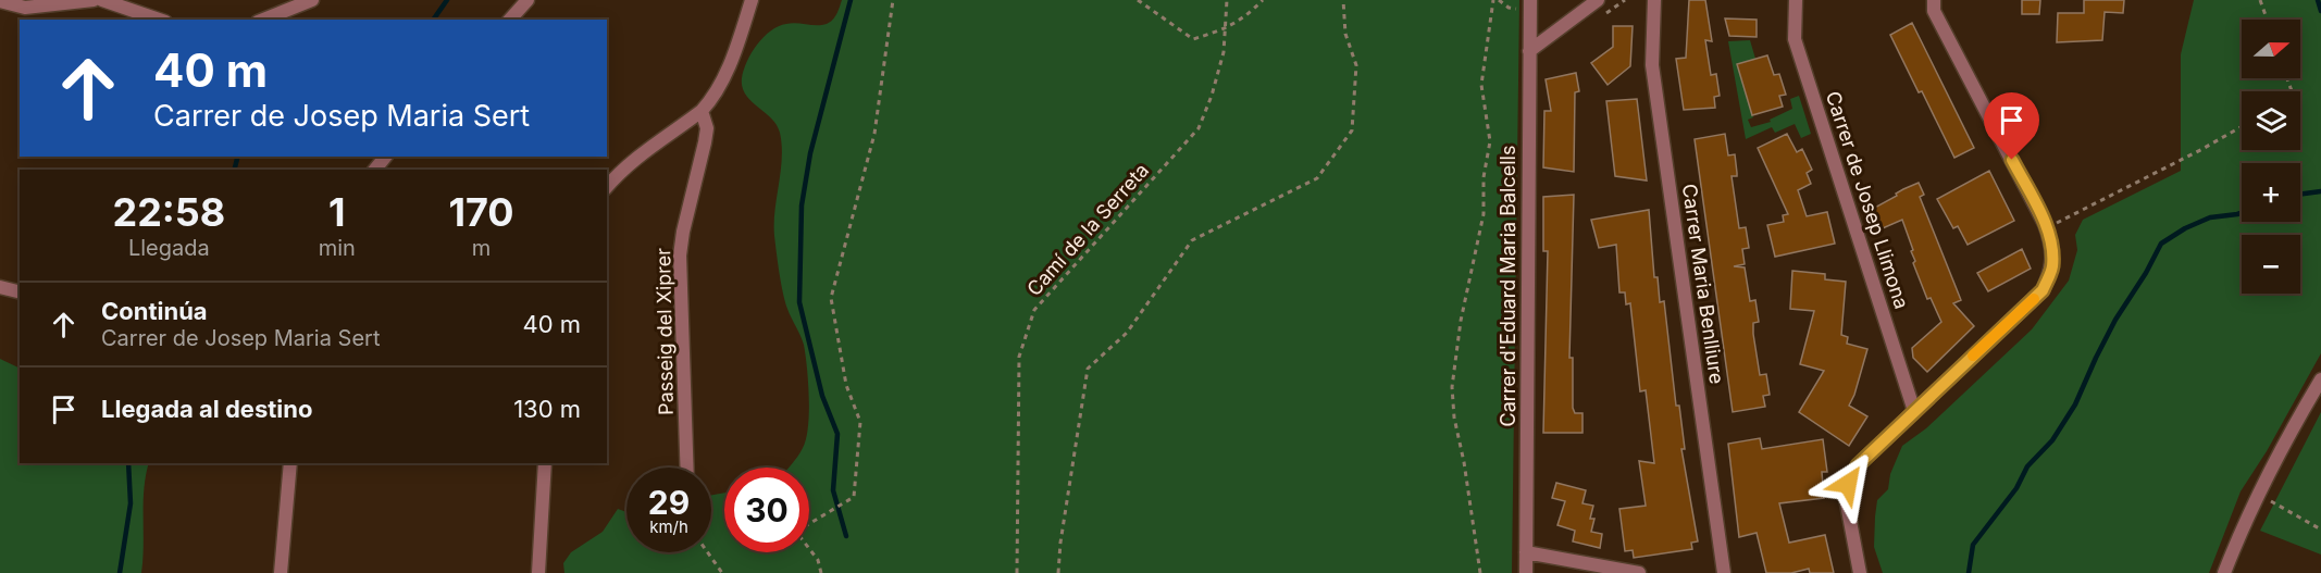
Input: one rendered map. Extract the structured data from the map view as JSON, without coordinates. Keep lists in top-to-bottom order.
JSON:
{
  "streets": {
    "street": [
      "Carrer de Josep Llimona",
      "Carrer Maria Benlliure",
      "Carrer d'Eduard Maria Balcells",
      "Passeig del Xiprer"
    ],
    "path": ["Camí de la Serreta"]
  },
  "north": "right",
  "page": {
    "map_buttons": ["+", "−"],
    "turn": ["40 m", "Carrer de Josep Maria Sert"],
    "eta": [
      "22:58",
      "Llegada",
      "1",
      "min",
      "170",
      "m"
    ],
    "list": [
      {
        "name": "Continúa",
        "note": "Carrer de Josep Maria Sert",
        "value": "40 m"
      },
      {
        "name": "Llegada al destino",
        "value": "130 m"
      }
    ],
    "speed": "29 km/h",
    "limit": "30"
  }
}
